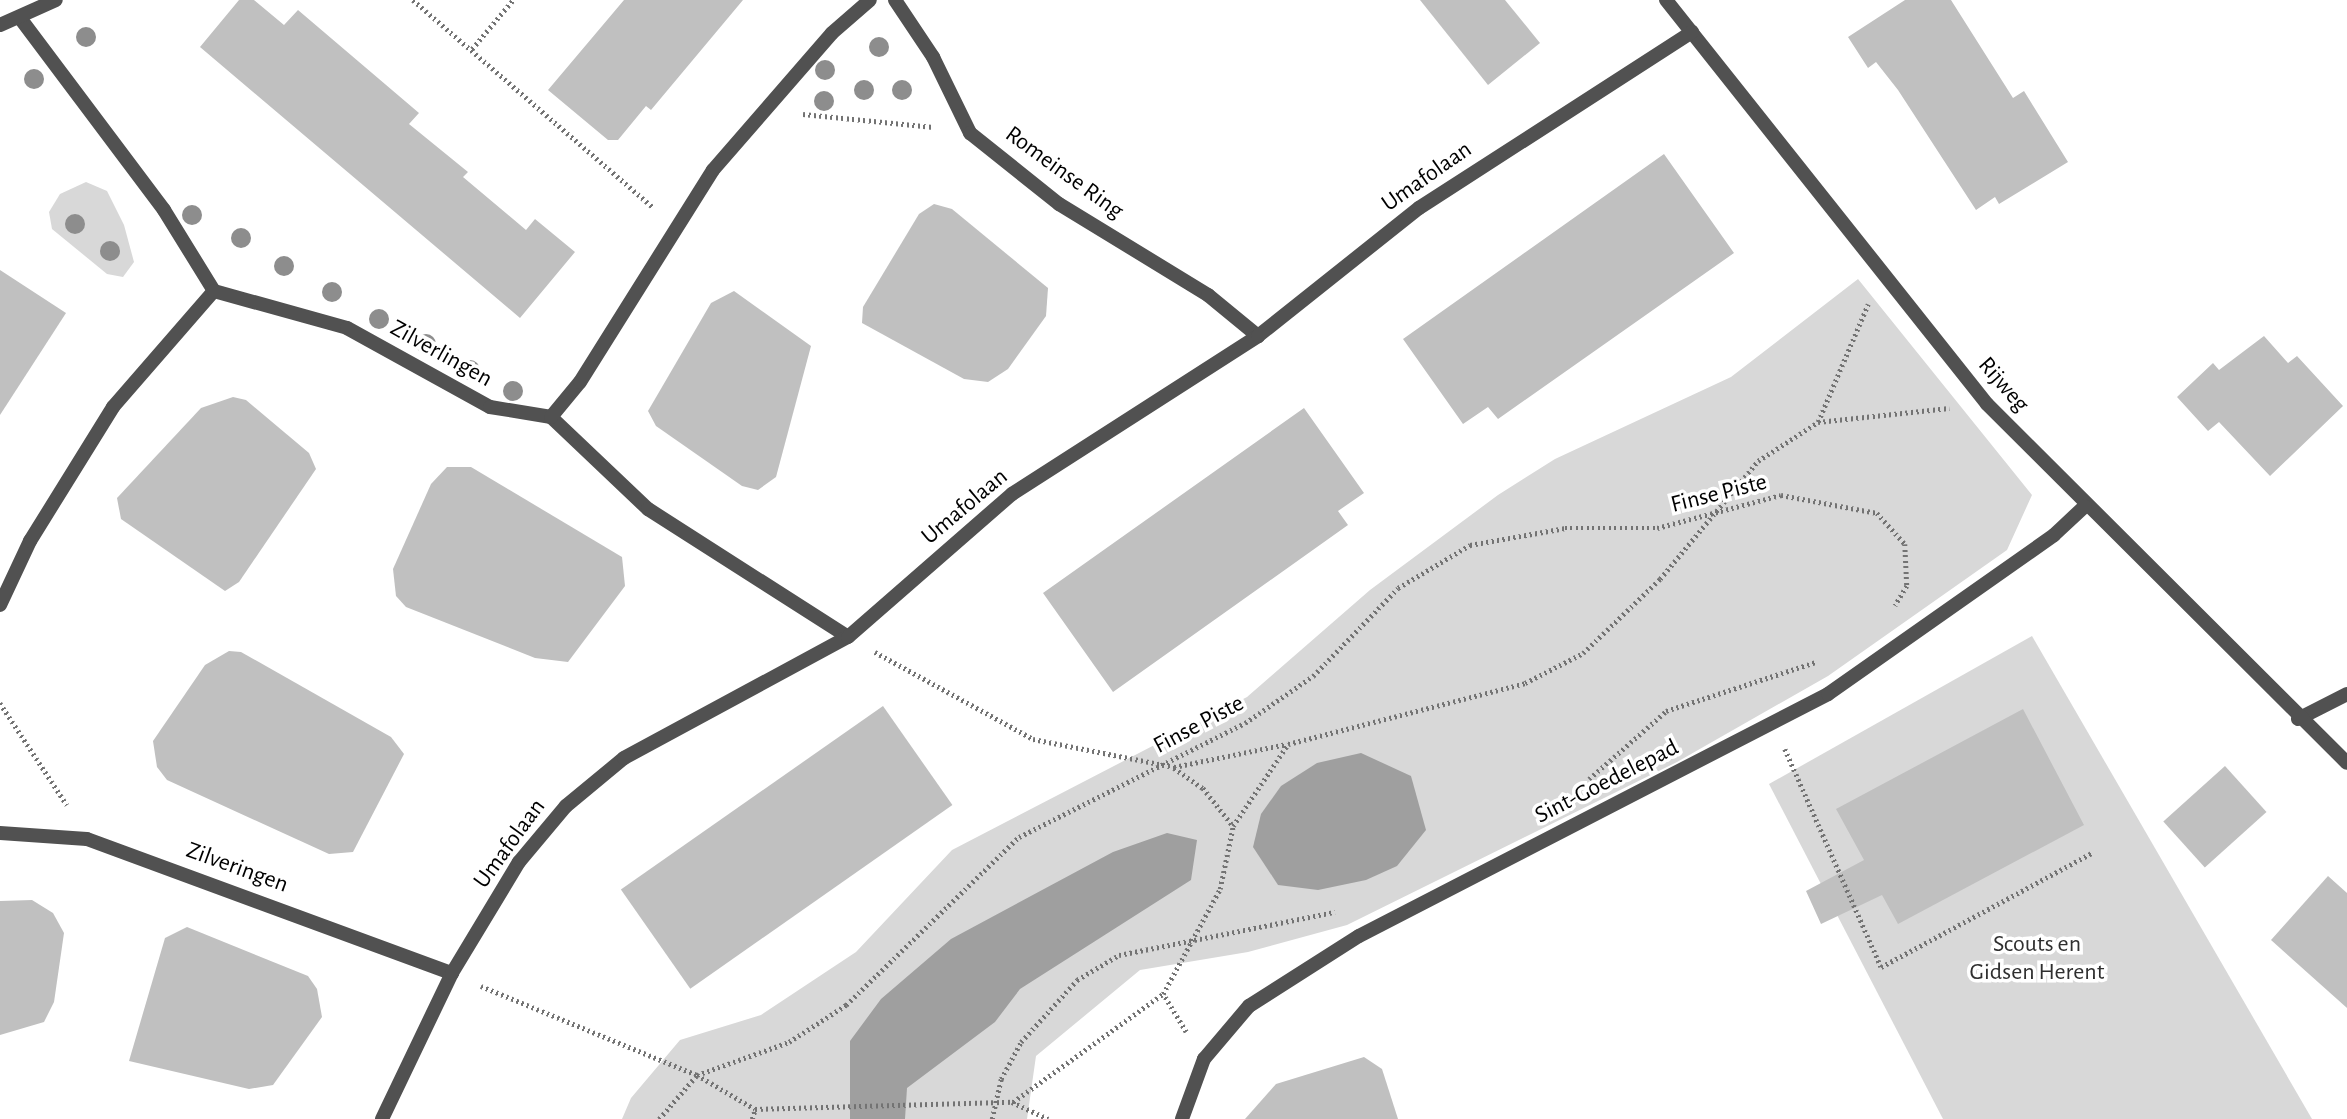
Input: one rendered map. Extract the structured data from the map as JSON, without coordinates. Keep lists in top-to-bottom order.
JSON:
{
  "streets": {
    "street": [
      "Romeinse Ring",
      "Umafolaan",
      "Zilverlingen",
      "Rijweg",
      "Sint-Goedelepad",
      "Zilveringen"
    ],
    "path": ["Finse Piste"]
  },
  "crossings": [
    ["Romeinse Ring", "Umafolaan"],
    ["Umafolaan", "Rijweg"],
    ["Umafolaan", "Zilveringen"],
    ["Rijweg", "Sint-Goedelepad"]
  ],
  "parks": ["Scouts en Gidsen Herent"]
}
